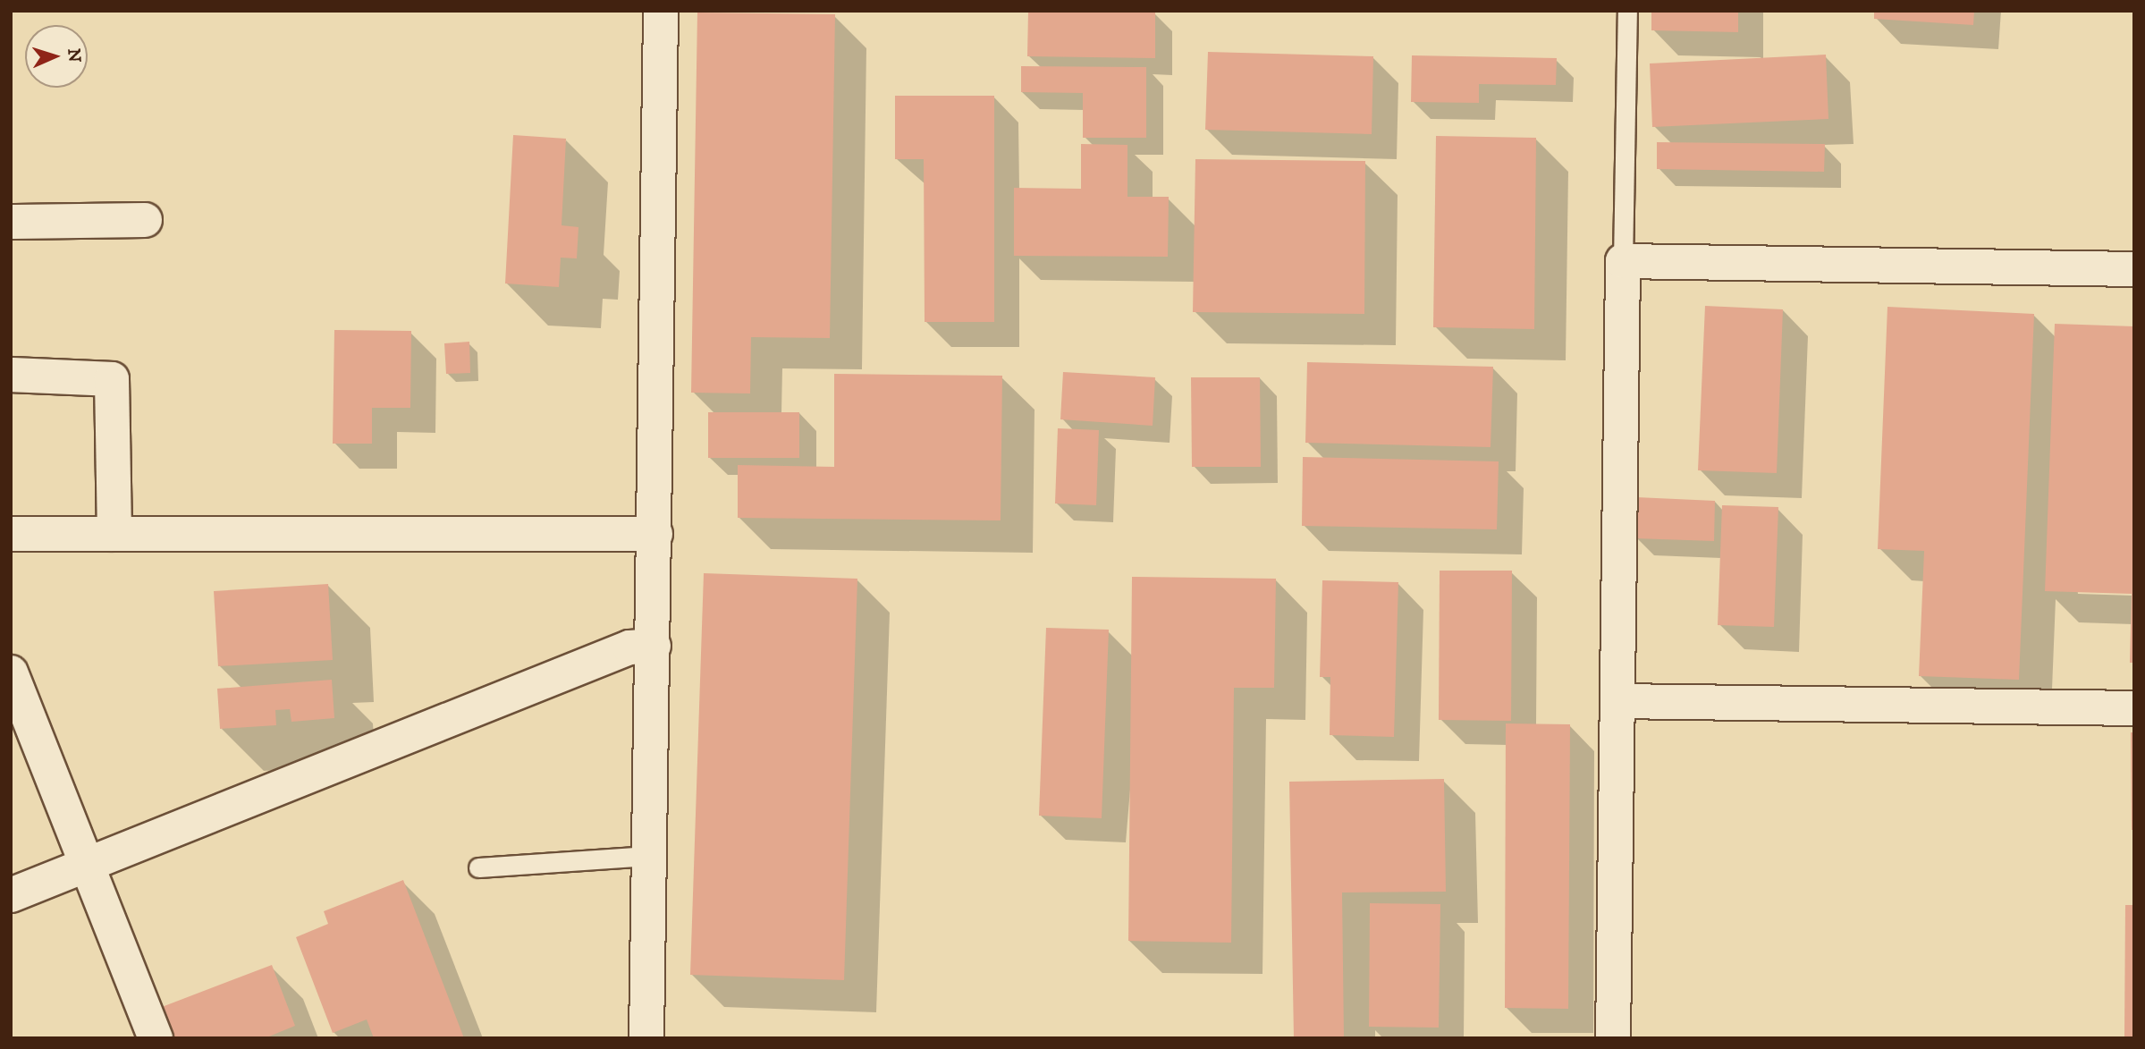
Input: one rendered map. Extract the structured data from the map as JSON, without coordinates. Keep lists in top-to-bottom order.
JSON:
{
  "north": "right"
}
